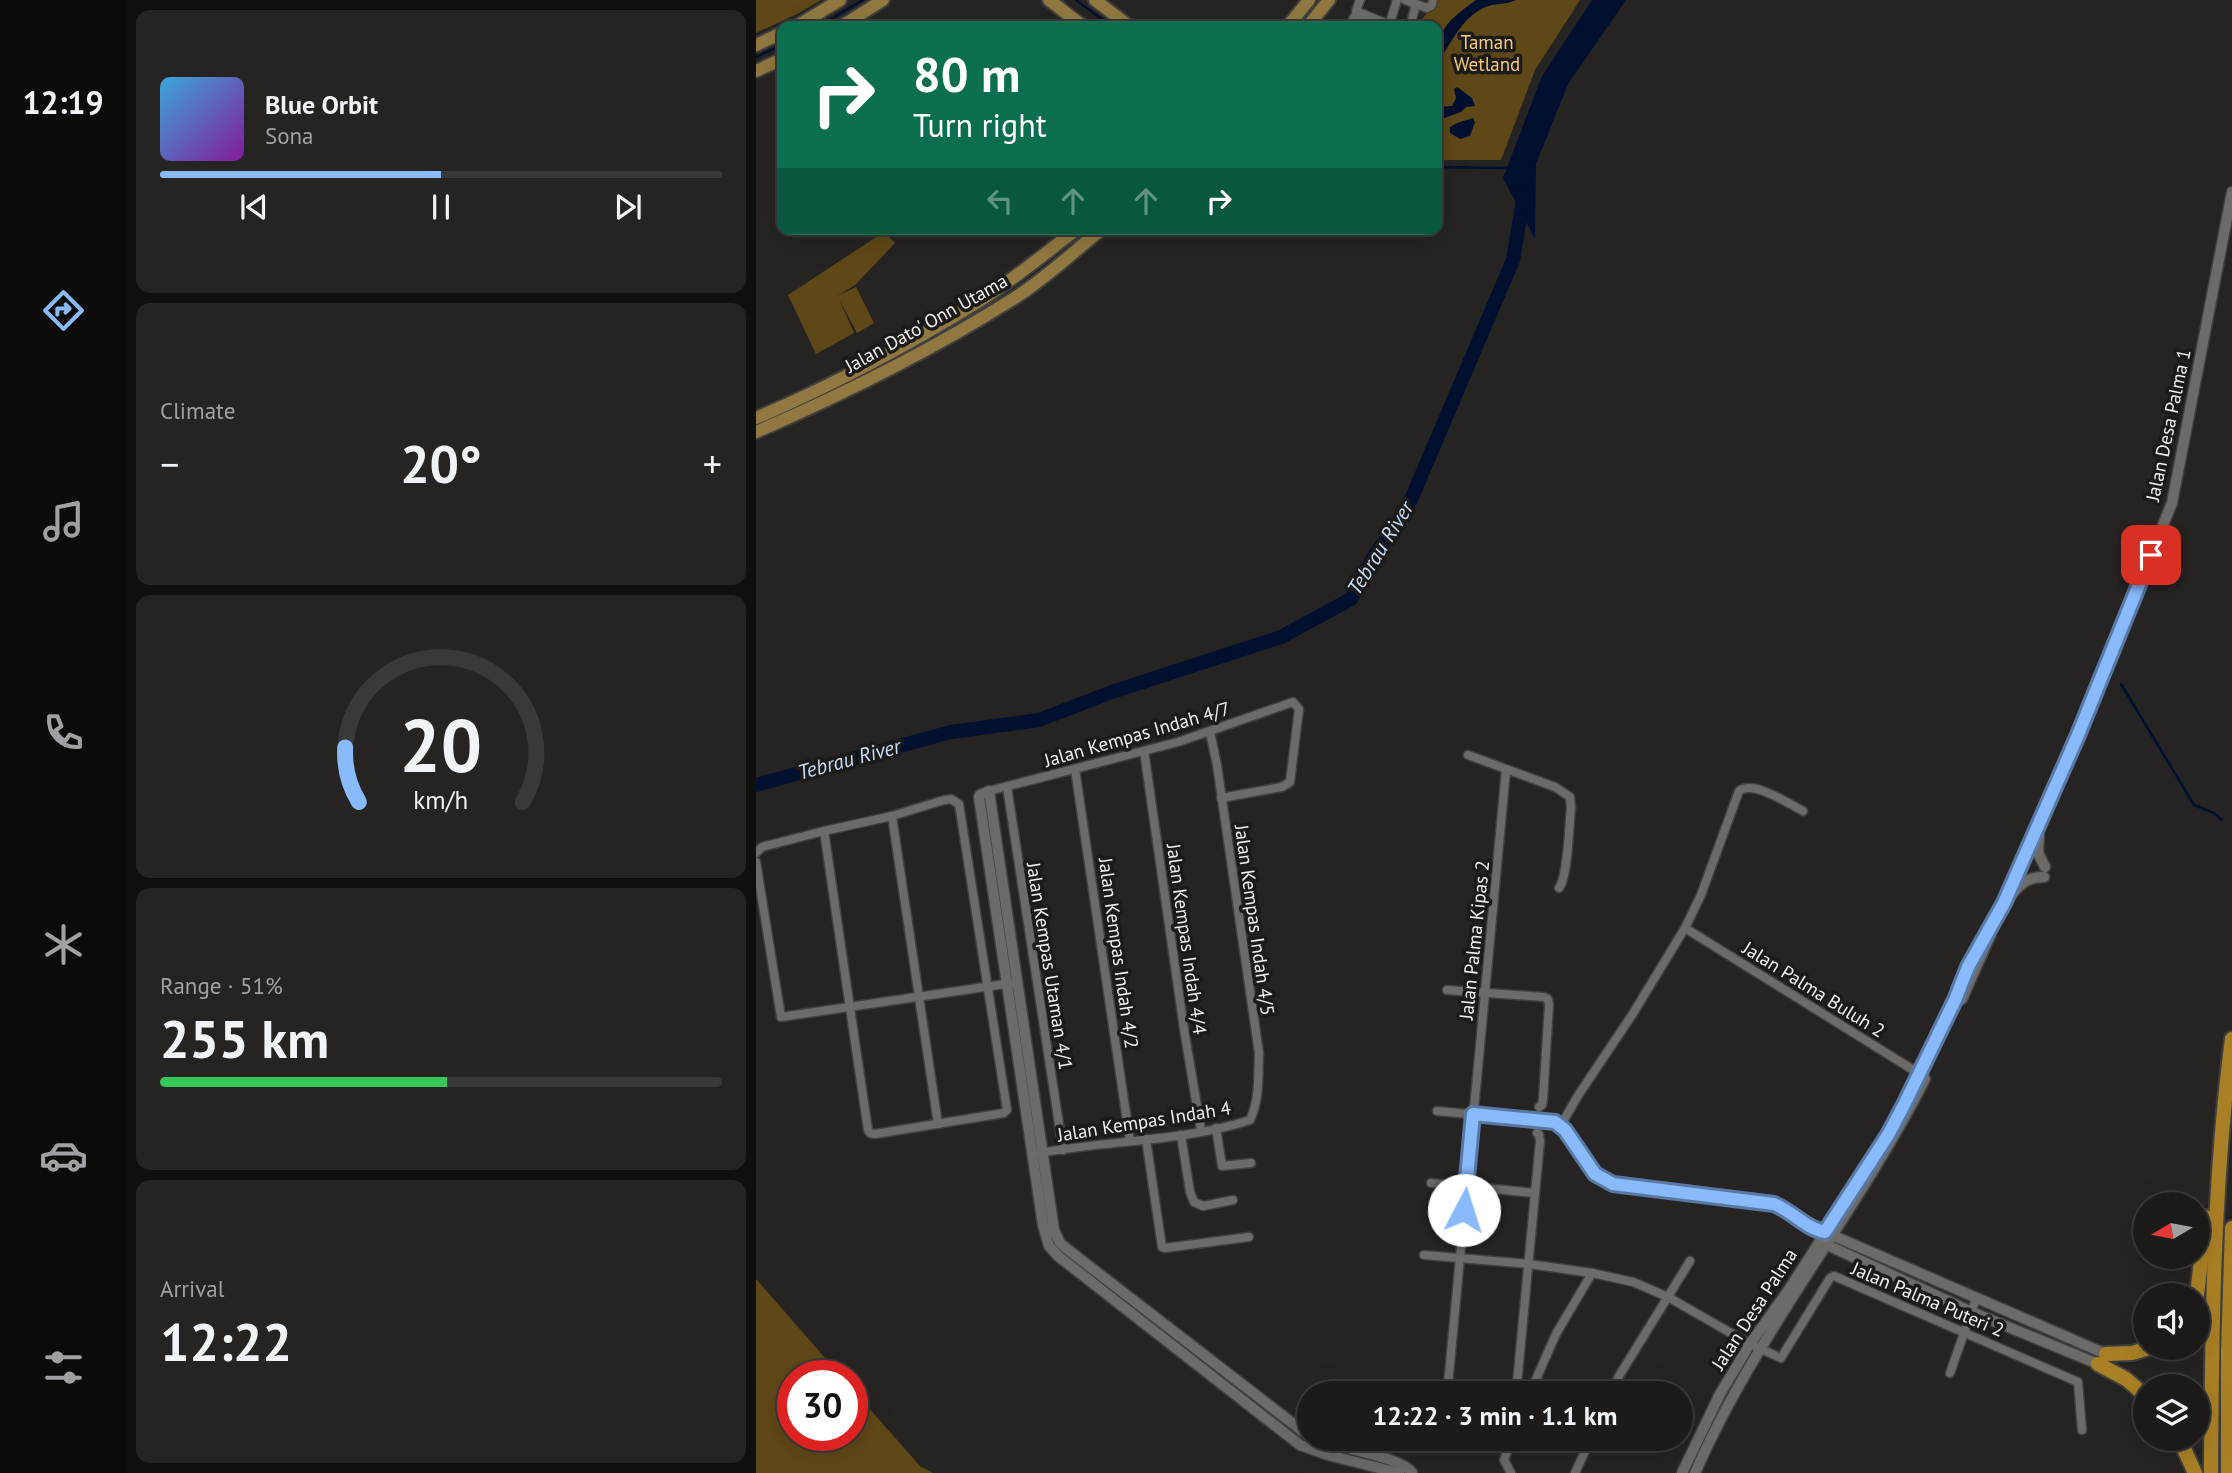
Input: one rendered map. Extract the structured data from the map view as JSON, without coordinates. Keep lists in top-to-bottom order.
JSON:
{
  "streets": {
    "main road": ["Jalan Dato' Onn Utama"],
    "street": [
      "Jalan Desa Palma 1",
      "Jalan Kempas Indah 4/7",
      "Jalan Kempas Indah 4/5",
      "Jalan Kempas Indah 4/4",
      "Jalan Palma Kipas 2",
      "Jalan Kempas Indah 4/2",
      "Jalan Kempas Utaman 4/1",
      "Jalan Palma Buluh 2",
      "Jalan Kempas Indah 4",
      "Jalan Palma Puteri 2",
      "Jalan Desa Palma"
    ]
  },
  "crossings": [
    ["Jalan Desa Palma 1", "Jalan Palma Buluh 2"],
    ["Jalan Desa Palma 1", "Jalan Desa Palma"],
    ["Jalan Kempas Indah 4/7", "Jalan Kempas Indah 4/5"],
    ["Jalan Kempas Indah 4/7", "Jalan Kempas Indah 4/4"],
    ["Jalan Kempas Indah 4/7", "Jalan Kempas Indah 4/2"],
    ["Jalan Kempas Indah 4/7", "Jalan Kempas Utaman 4/1"],
    ["Jalan Kempas Indah 4/5", "Jalan Kempas Indah 4"],
    ["Jalan Kempas Indah 4/4", "Jalan Kempas Indah 4"],
    ["Jalan Kempas Indah 4/2", "Jalan Kempas Indah 4"],
    ["Jalan Kempas Utaman 4/1", "Jalan Kempas Indah 4"],
    ["Jalan Palma Puteri 2", "Jalan Desa Palma"]
  ],
  "water": ["Tebrau River"],
  "parks": ["Taman Wetland"],
  "north": "left",
  "page": {
    "tabs": "12:19",
    "turn": ["80 m", "Turn right"],
    "song": ["Blue Orbit", "Sona"],
    "tile": [
      "Climate",
      ["Range · 51%", "255 km"],
      ["Arrival", "12:22"]
    ],
    "heat": ["−", "20°", "+"],
    "limit": "30",
    "trip": "12:22 · 3 min · 1.1 km",
    "gauge": ["20", "km/h"]
  }
}
